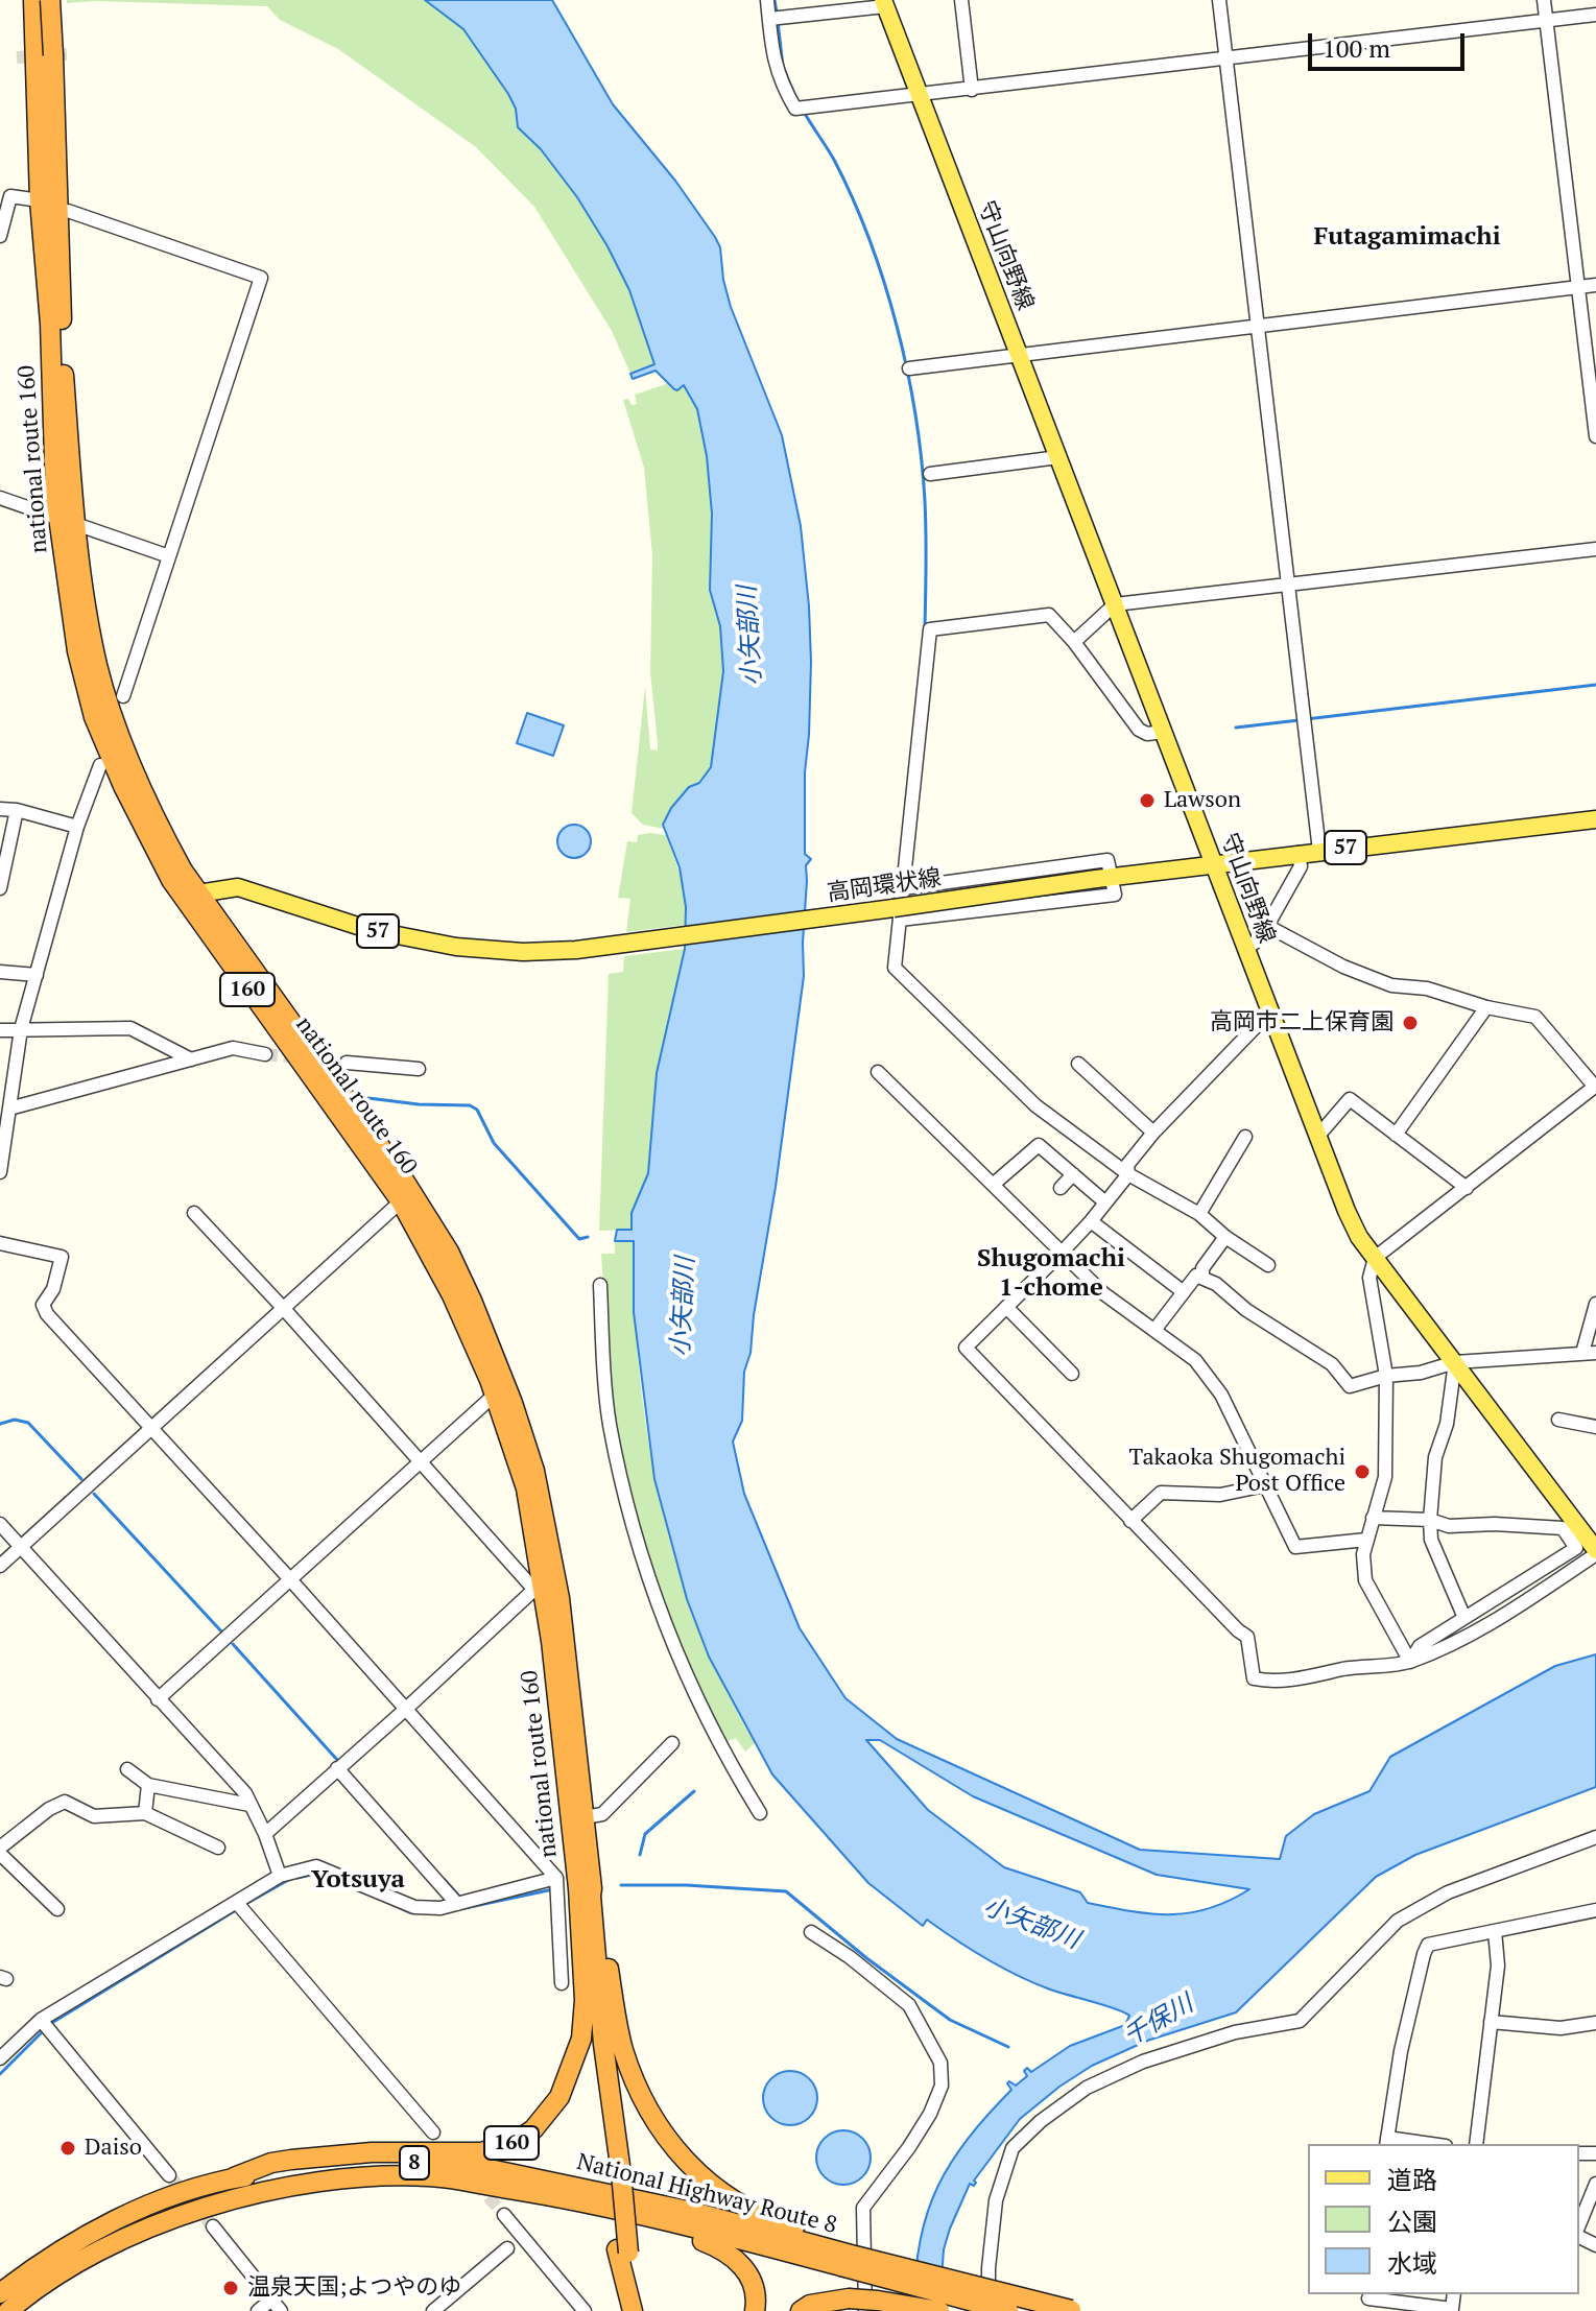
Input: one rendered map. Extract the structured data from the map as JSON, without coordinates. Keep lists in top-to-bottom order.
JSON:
{
  "streets": {
    "highway": [
      "national route 160",
      "160",
      "8",
      "National Highway Route 8"
    ],
    "main road": ["守山向野線", "57", "高岡環状線"]
  },
  "crossings": [
    ["守山向野線", "高岡環状線"],
    ["national route 160", "高岡環状線"],
    ["national route 160", "160"],
    ["160", "National Highway Route 8"]
  ],
  "districts": ["Futagamimachi", "Shugomachi 1-chome", "Yotsuya"],
  "water": ["小矢部川", "千保川"],
  "places": [
    "Lawson",
    "高岡市二上保育園",
    "Takaoka Shugomachi Post Office",
    "Daiso",
    "温泉天国;よつやのゆ"
  ],
  "legend": ["道路", "公園", "水域"],
  "scale_bar": "100 m"
}
